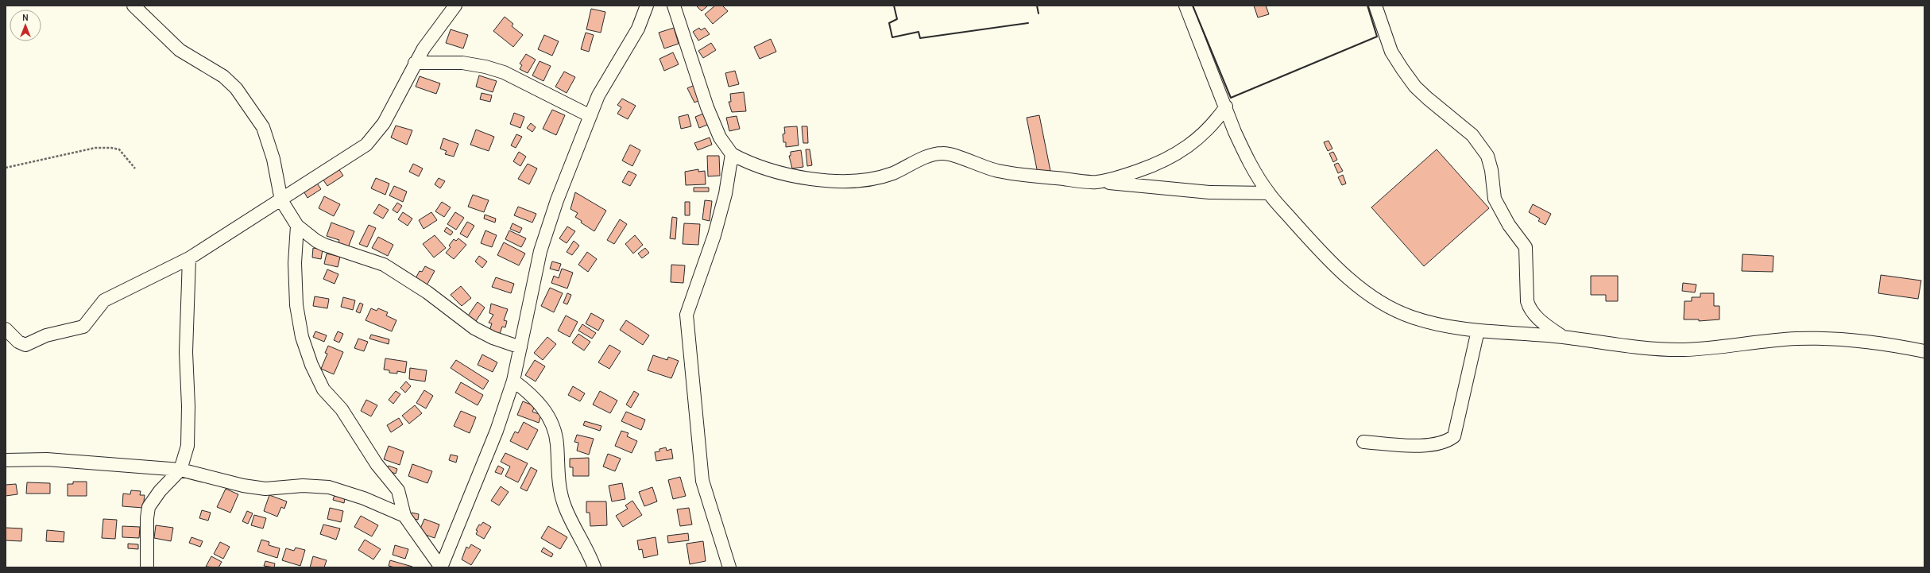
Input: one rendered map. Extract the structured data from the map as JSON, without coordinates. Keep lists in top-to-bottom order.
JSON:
{
  "north": "top"
}
